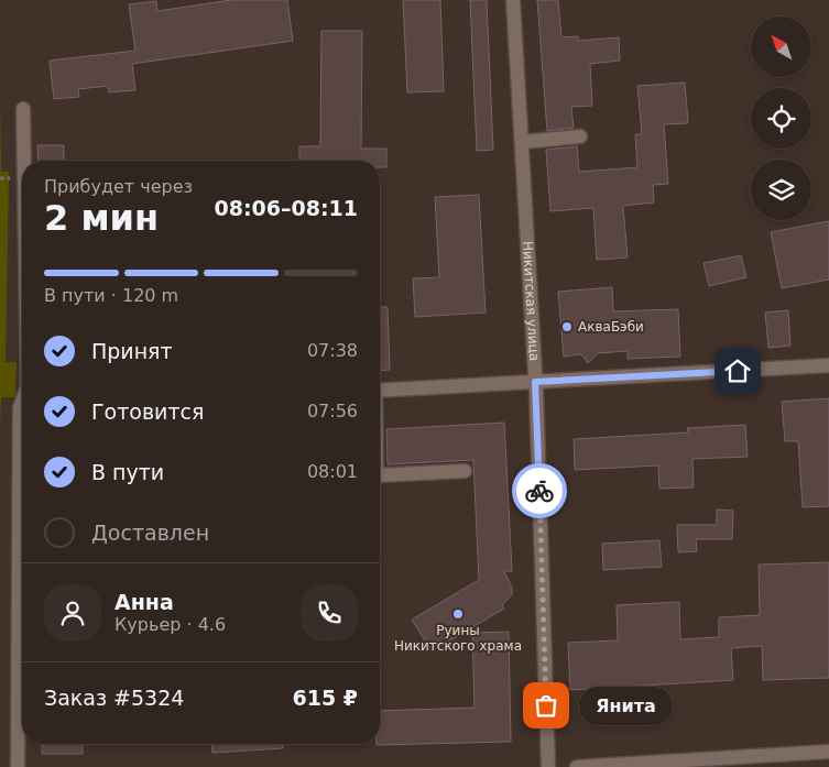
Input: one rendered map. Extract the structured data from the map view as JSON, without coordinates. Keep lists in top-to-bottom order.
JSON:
{
  "streets": {
    "street": ["Никитская улица"]
  },
  "places": ["АкваБэби", "Руины Никитского храма", "Янита"],
  "north": "top left",
  "page": {
    "heading": ["2 мин", "Прибудет через", "08:06–08:11"],
    "panel": [
      "Анна",
      "Курьер · 4.6",
      "Заказ #5324",
      "615 ₽"
    ],
    "bar": "В пути · 120 m",
    "list": [
      ["Принят", "07:38"],
      ["Готовится", "07:56"],
      ["В пути", "08:01"],
      "Доставлен"
    ],
    "bubble": "Янита"
  }
}
